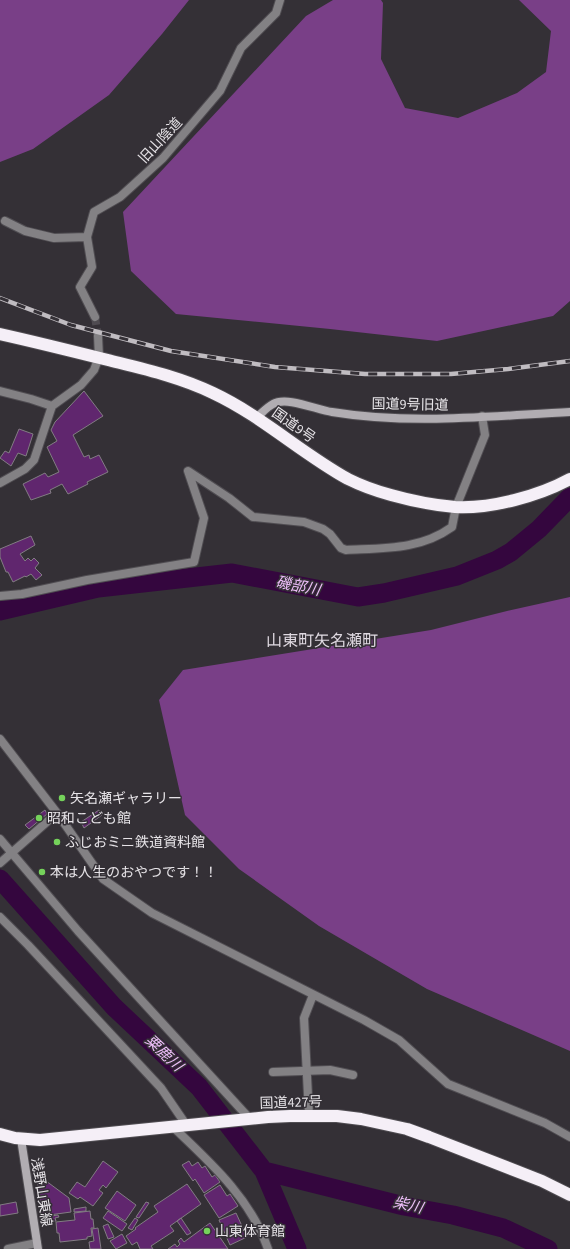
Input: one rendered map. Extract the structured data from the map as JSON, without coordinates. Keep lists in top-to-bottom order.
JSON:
{
  "streets": {
    "highway": ["国道9号", "国道427号"],
    "street": ["旧山陰道", "国道9号旧道", "浅野山東線"]
  },
  "crossings": [
    ["国道9号旧道", "国道9号"],
    ["国道427号", "浅野山東線"]
  ],
  "districts": ["山東町矢名瀬町"],
  "water": ["磯部川", "粟鹿川", "柴川"],
  "places": [
    "矢名瀬ギャラリー",
    "昭和こども館",
    "ふじおミニ鉄道資料館",
    "本は人生のおやつです！！",
    "山東体育館"
  ]
}
